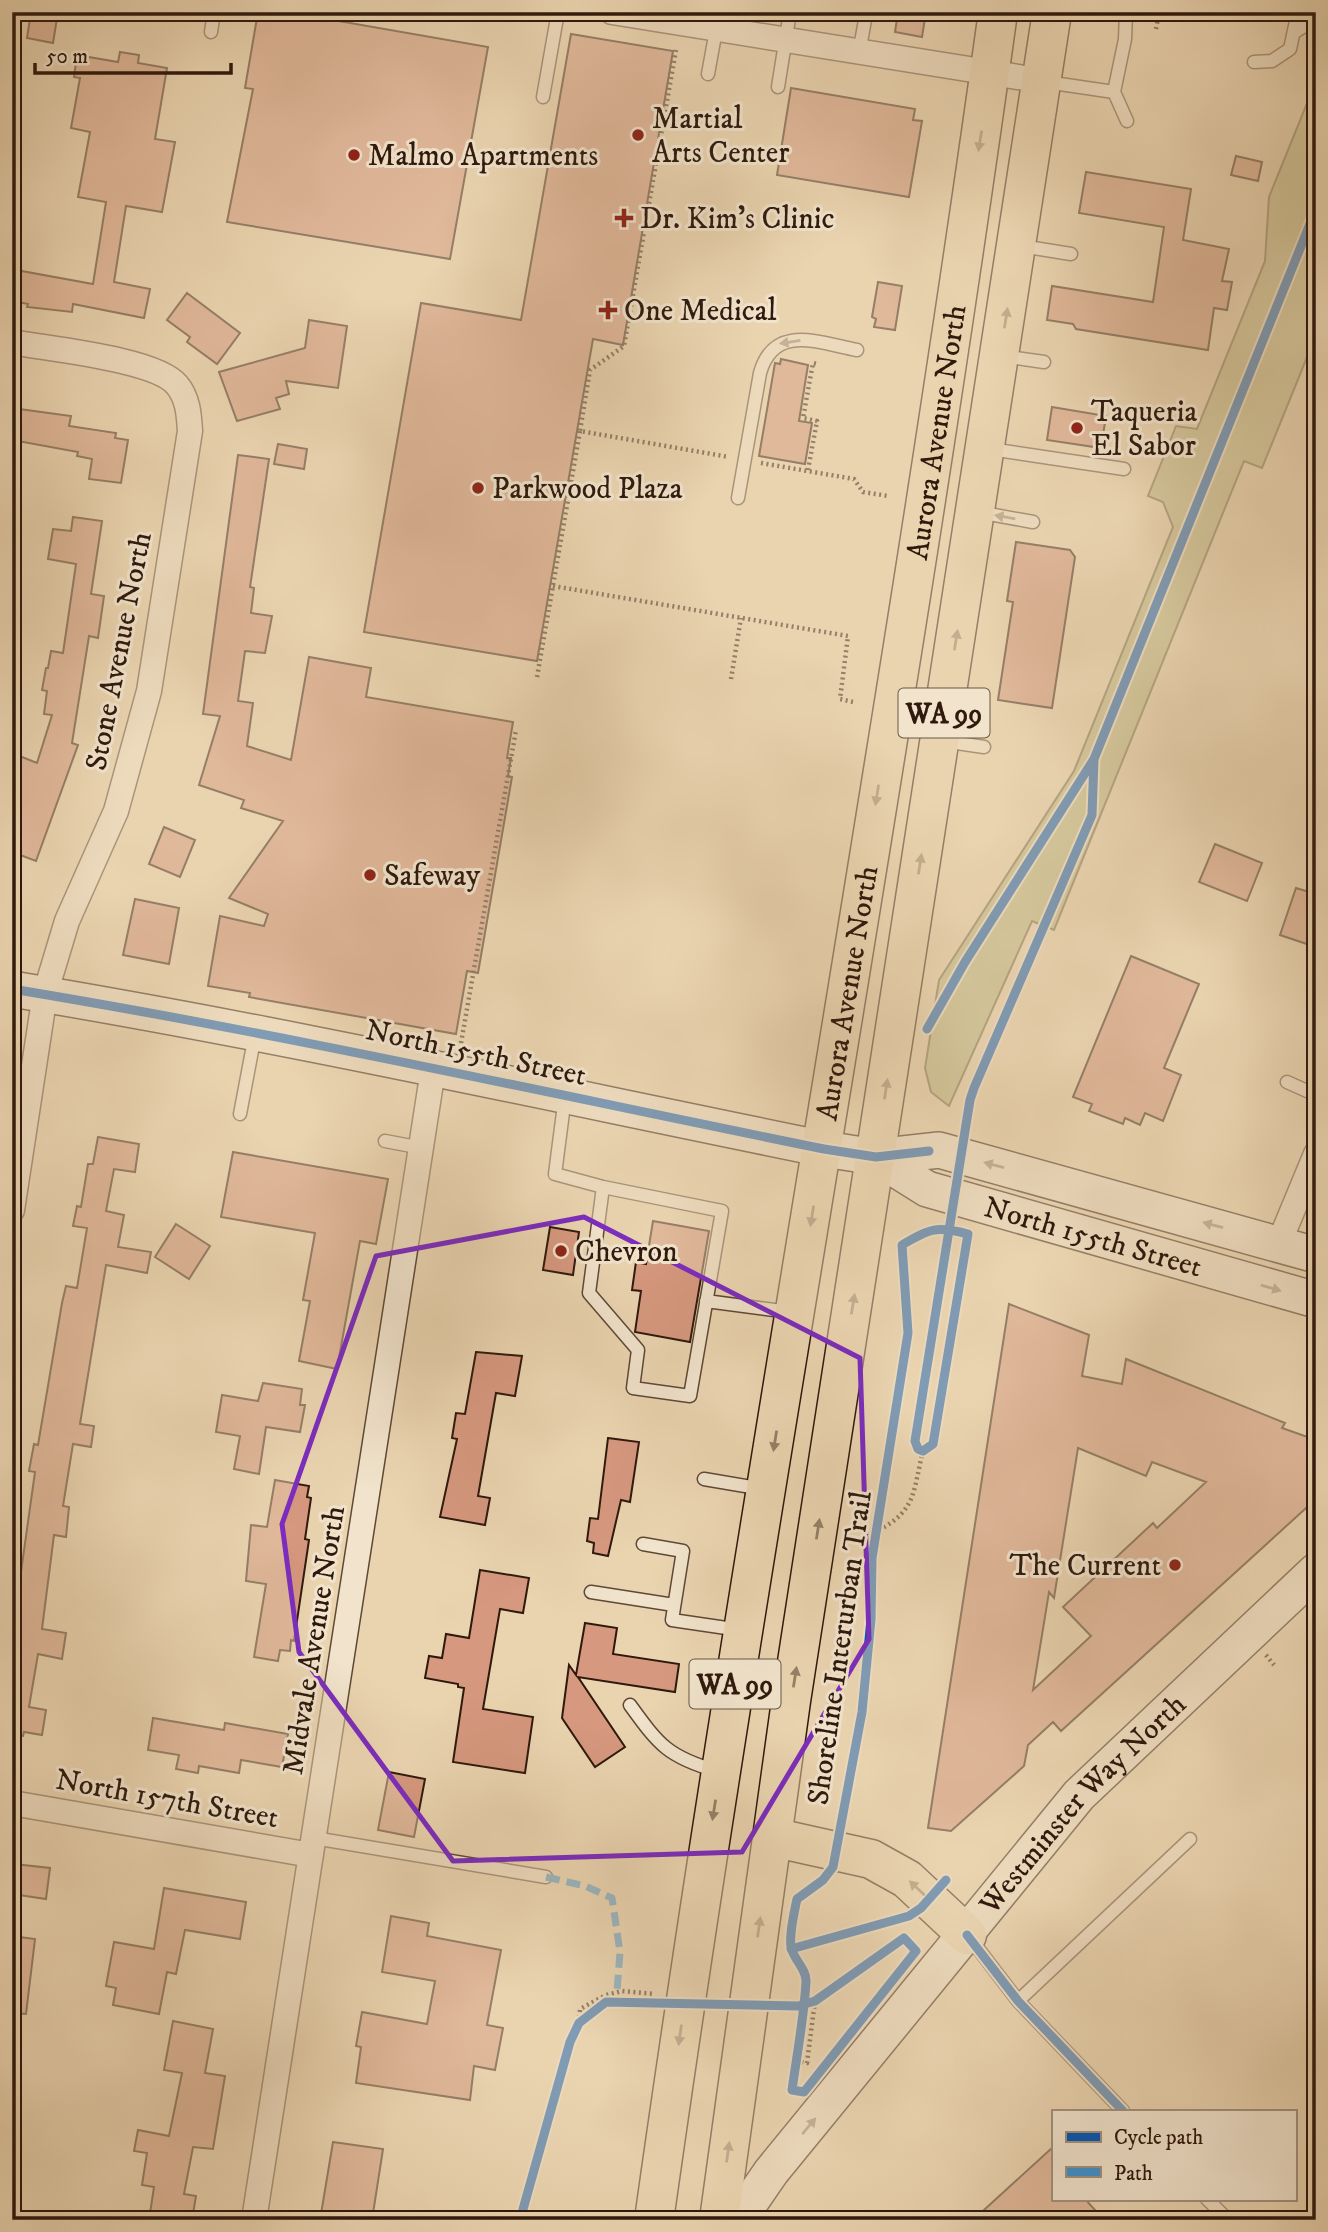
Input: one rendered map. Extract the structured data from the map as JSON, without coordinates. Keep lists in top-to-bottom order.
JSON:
{
  "streets": {
    "highway": ["Aurora Avenue North", "WA 99"],
    "street": [
      "Stone Avenue North",
      "North 155th Street",
      "Midvale Avenue North",
      "North 157th Street",
      "Westminster Way North"
    ],
    "cycle path": ["Shoreline Interurban Trail"]
  },
  "crossings": [
    ["Aurora Avenue North", "North 155th Street"],
    ["Stone Avenue North", "North 155th Street"],
    ["North 155th Street", "Midvale Avenue North"],
    ["Midvale Avenue North", "North 157th Street"]
  ],
  "one_way": ["Westminster Way North"],
  "places": {
    "other": [
      "Martial Arts Center",
      "Malmo Apartments",
      "Taqueria El Sabor",
      "Parkwood Plaza",
      "Safeway",
      "Chevron",
      "The Current"
    ],
    "health": ["Dr. Kim's Clinic", "One Medical"]
  },
  "legend": ["Cycle path", "Path"],
  "scale_bar": "50 m"
}
